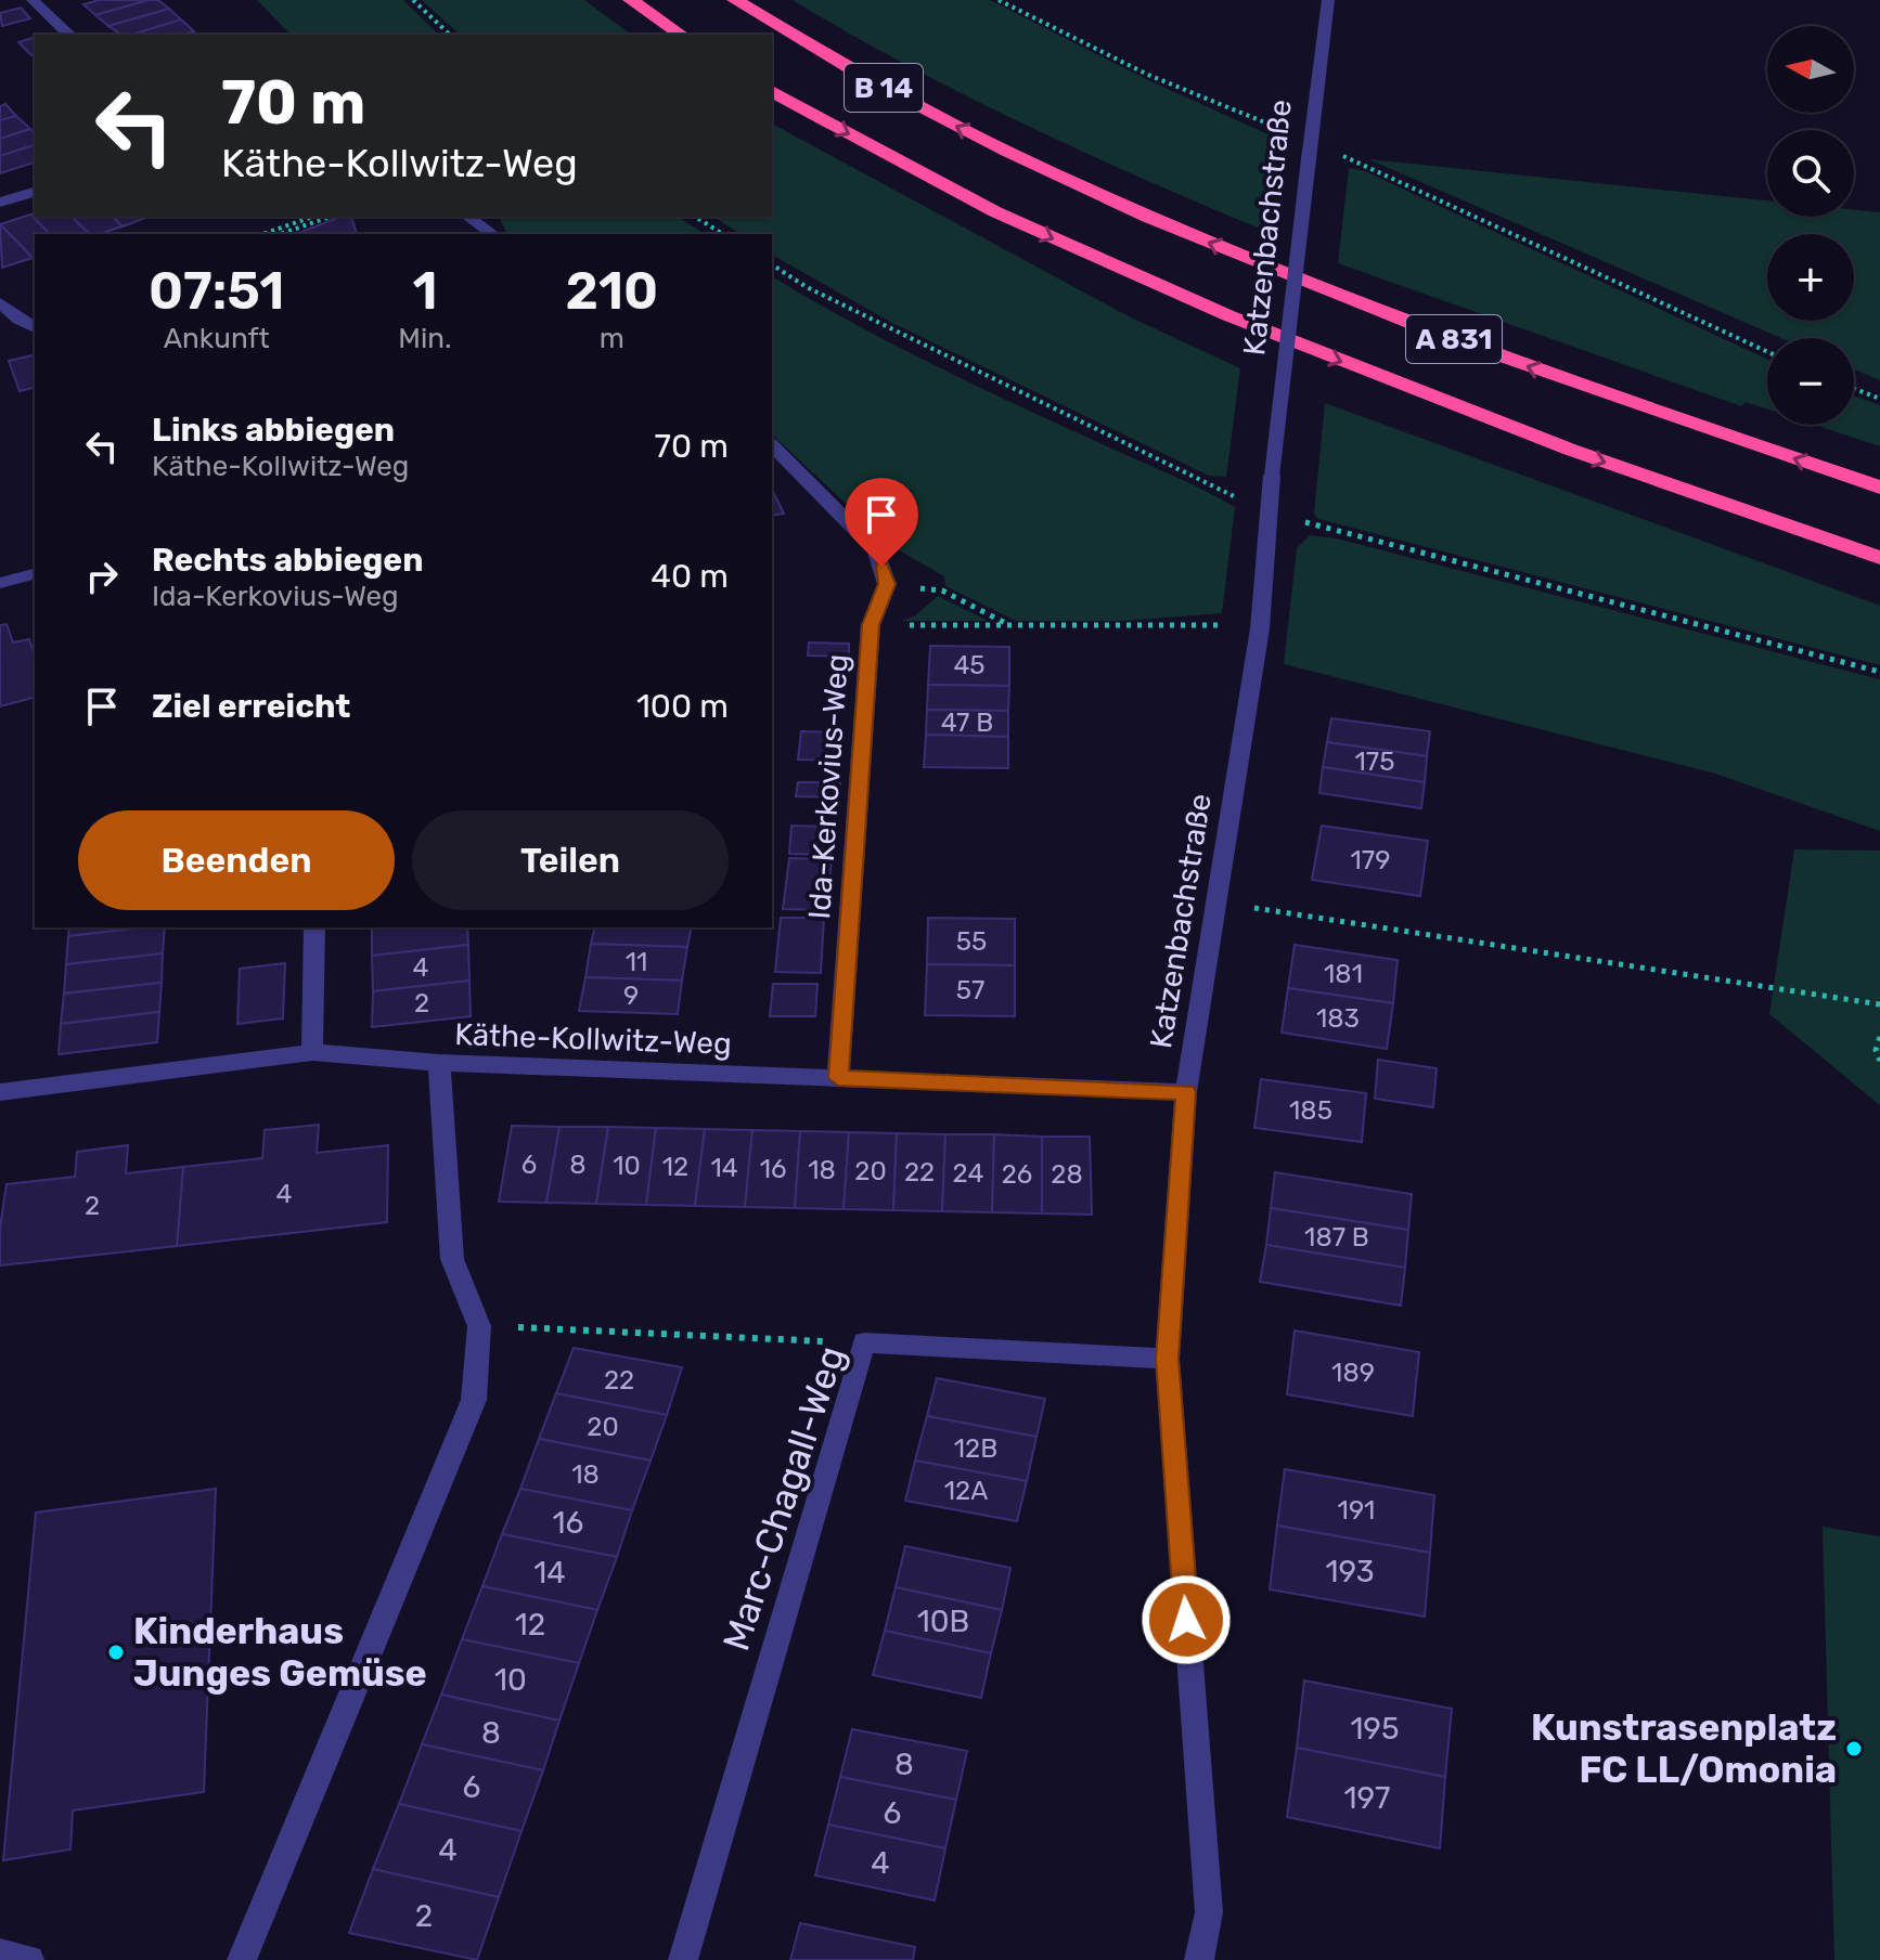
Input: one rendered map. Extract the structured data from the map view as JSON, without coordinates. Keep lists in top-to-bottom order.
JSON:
{
  "streets": {
    "highway": ["B 14", "A 831"],
    "street": [
      "Katzenbachstraße",
      "Ida-Kerkovius-Weg",
      "Käthe-Kollwitz-Weg",
      "Marc-Chagall-Weg"
    ]
  },
  "crossings": [
    ["B 14", "A 831"],
    ["Katzenbachstraße", "Käthe-Kollwitz-Weg"],
    ["Katzenbachstraße", "Marc-Chagall-Weg"],
    ["Ida-Kerkovius-Weg", "Käthe-Kollwitz-Weg"]
  ],
  "places": ["Kinderhaus Junges Gemüse", "Kunstrasenplatz FC LL/Omonia"],
  "house_numbers": [
    "45",
    "47 B",
    "175",
    "179",
    "55",
    "11",
    "4",
    "181",
    "57",
    "9",
    "2",
    "183",
    "185",
    "6",
    "8",
    "10",
    "12",
    "14",
    "16",
    "18",
    "20",
    "22",
    "24",
    "26",
    "28",
    "4",
    "2",
    "187 B",
    "189",
    "22",
    "20",
    "12B",
    "18",
    "12A",
    "191",
    "16",
    "193",
    "14",
    "10B",
    "12",
    "10",
    "195",
    "8",
    "8",
    "6",
    "197",
    "6",
    "4",
    "4",
    "2"
  ],
  "north": "left",
  "page": {
    "map_buttons": ["+", "−"],
    "turn": ["70 m", "Käthe-Kollwitz-Weg"],
    "eta": [
      "07:51",
      "Ankunft",
      "1",
      "Min.",
      "210",
      "m"
    ],
    "list": [
      {
        "name": "Links abbiegen",
        "note": "Käthe-Kollwitz-Weg",
        "value": "70 m"
      },
      {
        "name": "Rechts abbiegen",
        "note": "Ida-Kerkovius-Weg",
        "value": "40 m"
      },
      {
        "name": "Ziel erreicht",
        "value": "100 m"
      }
    ],
    "buttons": ["Beenden", "Teilen"]
  }
}
